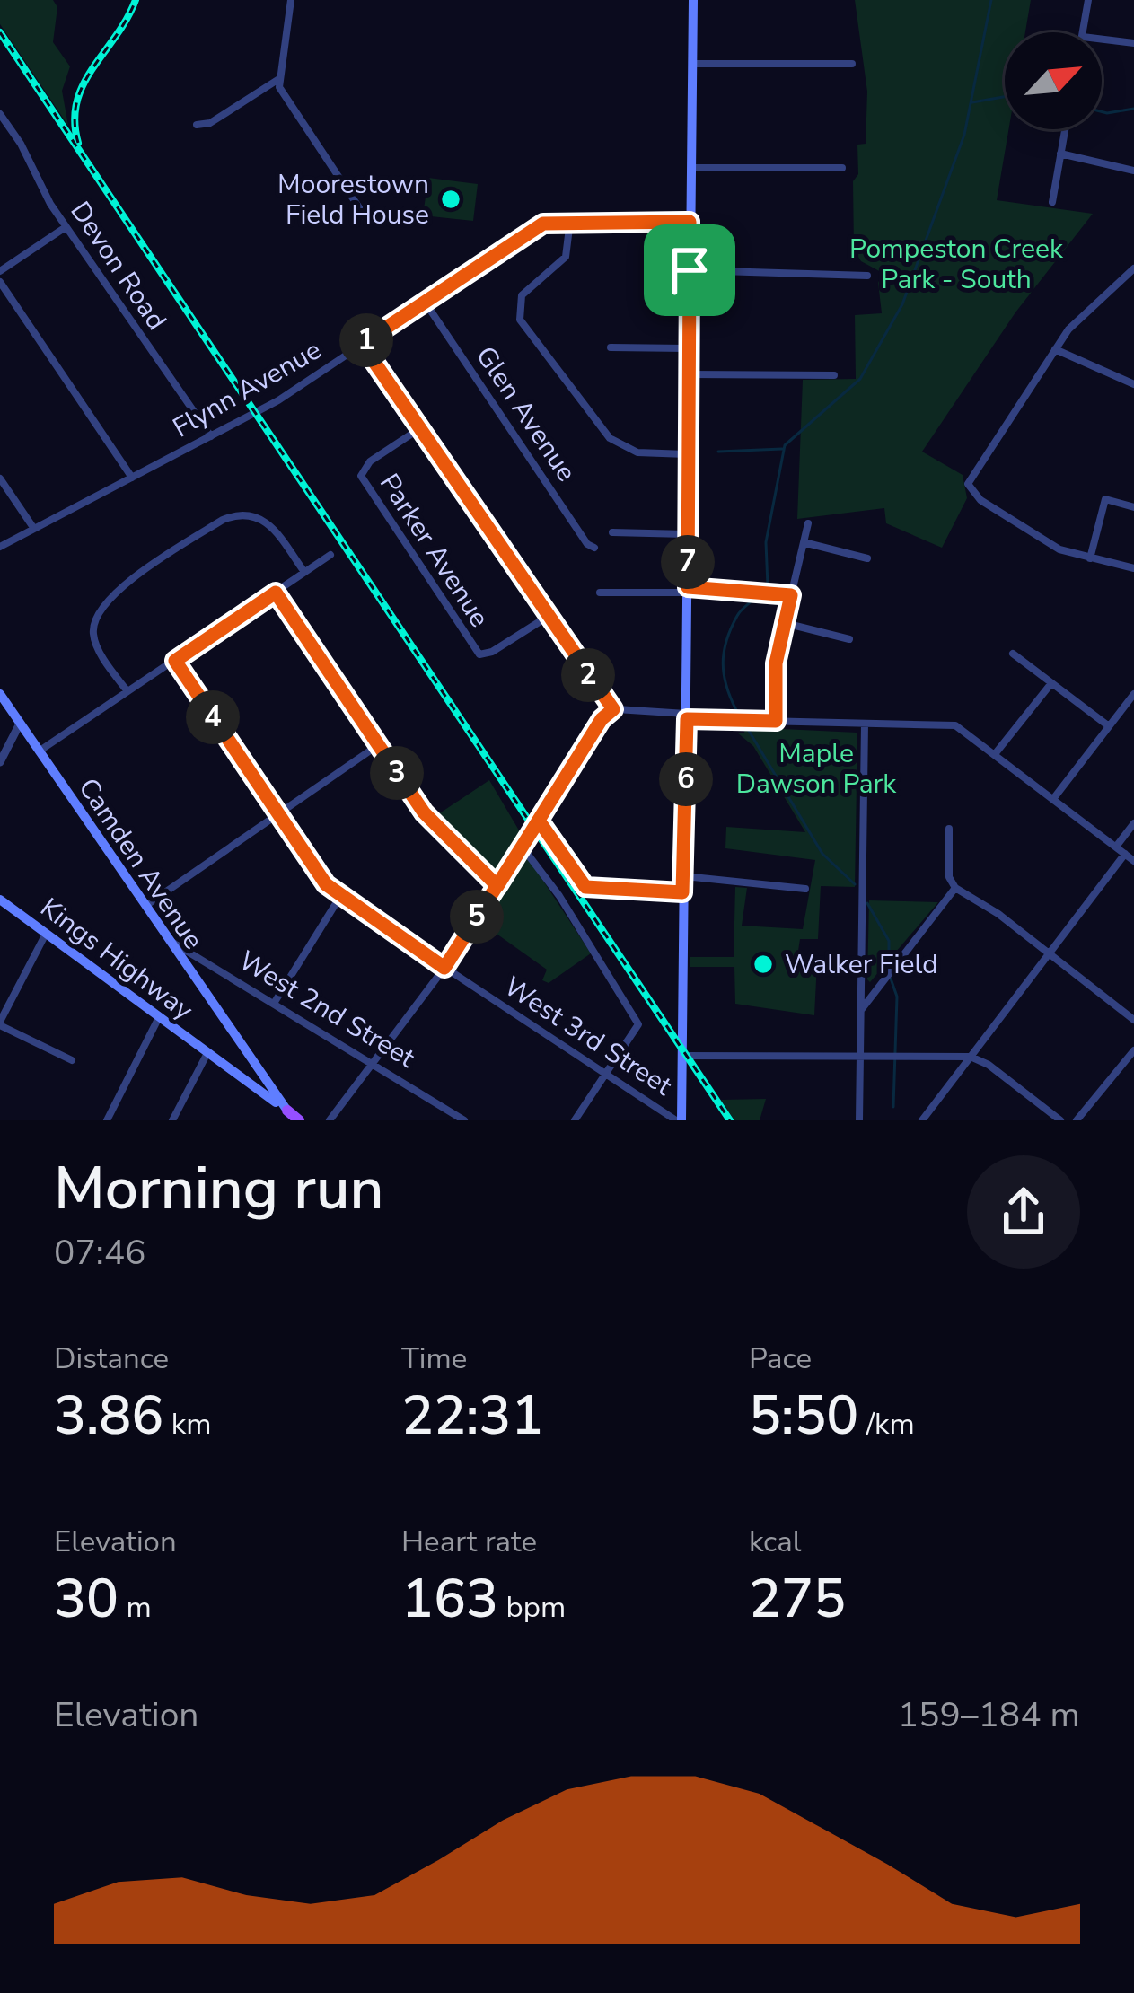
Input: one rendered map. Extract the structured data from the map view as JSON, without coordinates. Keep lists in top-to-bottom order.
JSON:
{
  "streets": {
    "main road": ["Camden Avenue", "Kings Highway"],
    "street": [
      "Devon Road",
      "Flynn Avenue",
      "Glen Avenue",
      "Parker Avenue",
      "West 2nd Street",
      "West 3rd Street"
    ]
  },
  "crossings": [
    ["Devon Road", "Flynn Avenue"],
    ["Flynn Avenue", "Glen Avenue"],
    ["Camden Avenue", "Kings Highway"],
    ["Camden Avenue", "West 2nd Street"]
  ],
  "parks": ["Pompeston Creek Park - South", "Maple Dawson Park"],
  "places": ["Moorestown Field House", "Walker Field"],
  "north": "top right",
  "page": {
    "pins": [
      "1",
      "7",
      "2",
      "4",
      "3",
      "6",
      "5"
    ],
    "heading": ["Morning run", "07:46"],
    "stats": [
      ["Distance", "3.86 km"],
      ["Time", "22:31"],
      ["Pace", "5:50 /km"],
      ["Elevation", "30 m"],
      ["Heart rate", "163 bpm"],
      ["kcal", "275"]
    ],
    "chart": ["Elevation", "159–184 m"]
  }
}
